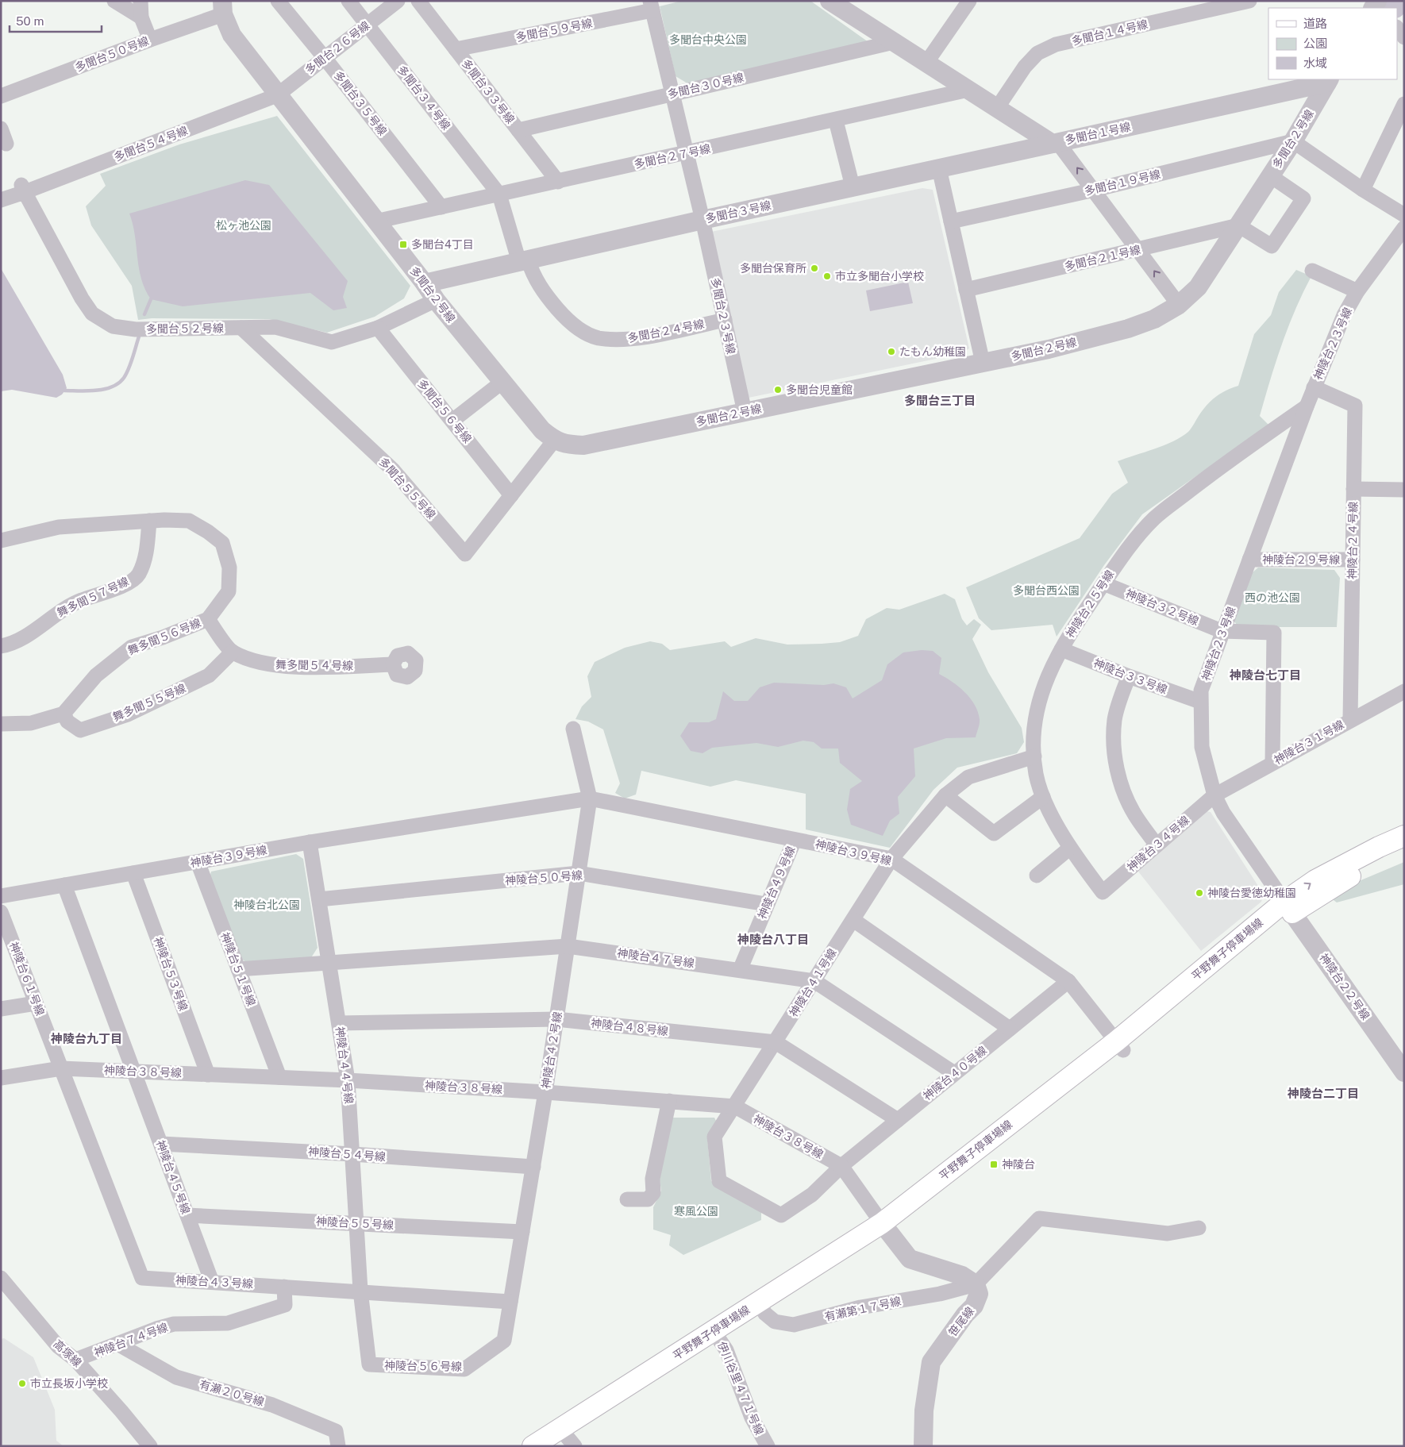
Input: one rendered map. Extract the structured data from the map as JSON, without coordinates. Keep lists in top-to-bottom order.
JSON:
{
  "streets": {
    "main road": ["平野舞子停車場線"],
    "street": [
      "多聞台５９号線",
      "多聞台１４号線",
      "多聞台２６号線",
      "多聞台５０号線",
      "多聞台３０号線",
      "多聞台３３号線",
      "多聞台３４号線",
      "多聞台３５号線",
      "多聞台１号線",
      "多聞台２号線",
      "多聞台５４号線",
      "多聞台２７号線",
      "多聞台１９号線",
      "多聞台３号線",
      "多聞台２１号線",
      "多聞台２３号線",
      "多聞台５２号線",
      "多聞台２４号線",
      "神陵台２３号線",
      "多聞台５６号線",
      "多聞台５５号線",
      "神陵台２４号線",
      "神陵台２９号線",
      "舞多聞５７号線",
      "神陵台２５号線",
      "神陵台３２号線",
      "舞多聞５６号線",
      "舞多聞５４号線",
      "神陵台３３号線",
      "舞多聞５５号線",
      "神陵台３１号線",
      "神陵台３４号線",
      "神陵台３９号線",
      "神陵台５０号線",
      "神陵台４９号線",
      "神陵台４７号線",
      "神陵台５１号線",
      "神陵台５３号線",
      "神陵台６１号線",
      "神陵台４１号線",
      "神陵台２２号線",
      "神陵台４８号線",
      "神陵台４２号線",
      "神陵台４４号線",
      "神陵台３８号線",
      "神陵台４０号線",
      "神陵台５４号線",
      "神陵台４５号線",
      "神陵台５５号線",
      "神陵台４３号線",
      "有瀬第１７号線",
      "笹尾線",
      "神陵台７４号線",
      "高塚線",
      "神陵台５６号線",
      "伊川谷里４７１号線",
      "有瀬２０号線"
    ]
  },
  "crossings": [
    ["多聞台５９号線", "多聞台３３号線"],
    ["多聞台５９号線", "多聞台２３号線"],
    ["多聞台１４号線", "多聞台１号線"],
    ["多聞台２６号線", "多聞台３４号線"],
    ["多聞台２６号線", "多聞台３５号線"],
    ["多聞台２６号線", "多聞台２号線"],
    ["多聞台２６号線", "多聞台５４号線"],
    ["多聞台５０号線", "多聞台２号線"],
    ["多聞台３０号線", "多聞台３３号線"],
    ["多聞台３０号線", "多聞台１号線"],
    ["多聞台３０号線", "多聞台２３号線"],
    ["多聞台３３号線", "多聞台２７号線"],
    ["多聞台３４号線", "多聞台２７号線"],
    ["多聞台３４号線", "多聞台２４号線"],
    ["多聞台３５号線", "多聞台２７号線"],
    ["多聞台１号線", "多聞台２号線"],
    ["多聞台１号線", "多聞台２７号線"],
    ["多聞台１号線", "多聞台３号線"],
    ["多聞台２号線", "多聞台５４号線"],
    ["多聞台２号線", "多聞台２７号線"],
    ["多聞台２号線", "多聞台１９号線"],
    ["多聞台２号線", "多聞台３号線"],
    ["多聞台２号線", "多聞台２１号線"],
    ["多聞台２号線", "多聞台２３号線"],
    ["多聞台２号線", "多聞台５２号線"],
    ["多聞台２号線", "多聞台５５号線"],
    ["多聞台５４号線", "多聞台５２号線"],
    ["多聞台２７号線", "多聞台２３号線"],
    ["多聞台２７号線", "多聞台２４号線"],
    ["多聞台３号線", "多聞台２３号線"],
    ["多聞台３号線", "多聞台２４号線"],
    ["多聞台２３号線", "多聞台２４号線"],
    ["多聞台５２号線", "多聞台５６号線"],
    ["多聞台５２号線", "多聞台５５号線"],
    ["神陵台２３号線", "神陵台２４号線"],
    ["神陵台２３号線", "神陵台２９号線"],
    ["神陵台２３号線", "神陵台２５号線"],
    ["神陵台２３号線", "神陵台３２号線"],
    ["神陵台２３号線", "神陵台３３号線"],
    ["神陵台２３号線", "神陵台３１号線"],
    ["神陵台２３号線", "神陵台３４号線"],
    ["神陵台２３号線", "平野舞子停車場線"],
    ["神陵台２３号線", "神陵台２２号線"],
    ["多聞台５６号線", "多聞台５５号線"],
    ["神陵台２４号線", "神陵台２９号線"],
    ["神陵台２４号線", "神陵台３１号線"],
    ["舞多聞５７号線", "舞多聞５６号線"],
    ["神陵台２５号線", "神陵台３２号線"],
    ["神陵台２５号線", "神陵台３３号線"],
    ["神陵台２５号線", "神陵台３４号線"],
    ["神陵台２５号線", "神陵台４１号線"],
    ["舞多聞５６号線", "舞多聞５５号線"],
    ["舞多聞５４号線", "舞多聞５５号線"],
    ["神陵台３１号線", "神陵台３４号線"],
    ["神陵台３９号線", "神陵台４９号線"],
    ["神陵台３９号線", "平野舞子停車場線"],
    ["神陵台３９号線", "神陵台５１号線"],
    ["神陵台３９号線", "神陵台５３号線"],
    ["神陵台３９号線", "神陵台４１号線"],
    ["神陵台３９号線", "神陵台４２号線"],
    ["神陵台３９号線", "神陵台４４号線"],
    ["神陵台３９号線", "神陵台４０号線"],
    ["神陵台５０号線", "神陵台４９号線"],
    ["神陵台５０号線", "神陵台４２号線"],
    ["神陵台５０号線", "神陵台４４号線"],
    ["神陵台４９号線", "神陵台４７号線"],
    ["平野舞子停車場線", "神陵台２２号線"],
    ["平野舞子停車場線", "神陵台３８号線"],
    ["平野舞子停車場線", "有瀬第１７号線"],
    ["平野舞子停車場線", "伊川谷里４７１号線"],
    ["神陵台４７号線", "神陵台５１号線"],
    ["神陵台４７号線", "神陵台４１号線"],
    ["神陵台４７号線", "神陵台４２号線"],
    ["神陵台４７号線", "神陵台４４号線"],
    ["神陵台４７号線", "神陵台４０号線"],
    ["神陵台５１号線", "神陵台３８号線"],
    ["神陵台５３号線", "神陵台３８号線"],
    ["神陵台６１号線", "神陵台３８号線"],
    ["神陵台６１号線", "神陵台４３号線"],
    ["神陵台４１号線", "神陵台４８号線"],
    ["神陵台４１号線", "神陵台３８号線"],
    ["神陵台４１号線", "神陵台４０号線"],
    ["神陵台４８号線", "神陵台４２号線"],
    ["神陵台４８号線", "神陵台４４号線"],
    ["神陵台４８号線", "神陵台４０号線"],
    ["神陵台４２号線", "神陵台３８号線"],
    ["神陵台４２号線", "神陵台５４号線"],
    ["神陵台４２号線", "神陵台５５号線"],
    ["神陵台４２号線", "神陵台４３号線"],
    ["神陵台４２号線", "神陵台５６号線"],
    ["神陵台４４号線", "神陵台３８号線"],
    ["神陵台４４号線", "神陵台５４号線"],
    ["神陵台４４号線", "神陵台５５号線"],
    ["神陵台４４号線", "神陵台４３号線"],
    ["神陵台４４号線", "神陵台５６号線"],
    ["神陵台３８号線", "神陵台４０号線"],
    ["神陵台３８号線", "神陵台４５号線"],
    ["神陵台３８号線", "神陵台４３号線"],
    ["神陵台５４号線", "神陵台４５号線"],
    ["神陵台４５号線", "神陵台５５号線"],
    ["神陵台４５号線", "神陵台４３号線"],
    ["神陵台４３号線", "神陵台７４号線"],
    ["神陵台４３号線", "神陵台５６号線"],
    ["有瀬第１７号線", "笹尾線"],
    ["神陵台７４号線", "高塚線"],
    ["神陵台７４号線", "有瀬２０号線"]
  ],
  "districts": [
    "多聞台三丁目",
    "神陵台七丁目",
    "神陵台八丁目",
    "神陵台九丁目",
    "神陵台二丁目"
  ],
  "parks": [
    "多聞台中央公園",
    "松ヶ池公園",
    "多聞台西公園",
    "西の池公園",
    "神陵台北公園",
    "寒風公園"
  ],
  "places": {
    "transit": ["多聞台4丁目", "神陵台"],
    "other": [
      "多聞台保育所",
      "市立多聞台小学校",
      "たもん幼稚園",
      "多聞台児童館",
      "神陵台愛徳幼稚園",
      "市立長坂小学校"
    ]
  },
  "legend": ["道路", "公園", "水域"],
  "scale_bar": "50 m"
}
